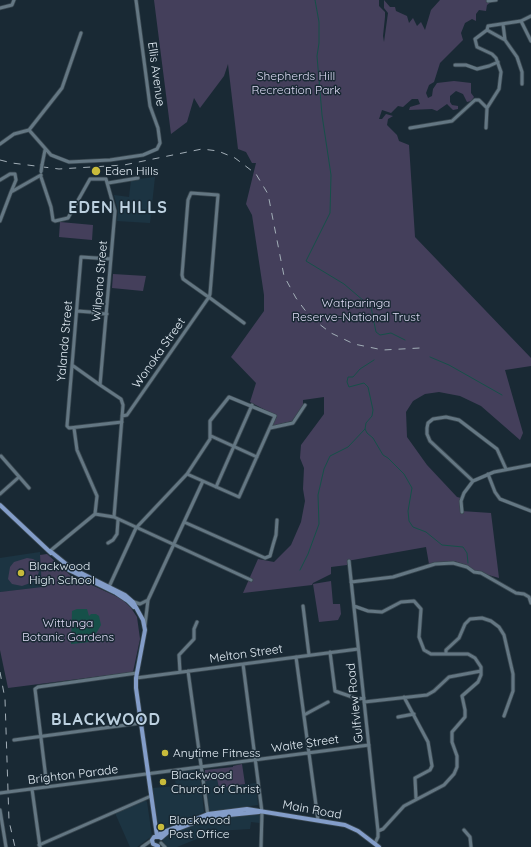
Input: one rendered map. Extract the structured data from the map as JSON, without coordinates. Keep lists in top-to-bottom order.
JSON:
{
  "streets": {
    "main road": ["Main Road"],
    "street": [
      "Ellis Avenue",
      "Wilpena Street",
      "Yalanda Street",
      "Wonoka Street",
      "Melton Street",
      "Gulfview Road",
      "Waite Street",
      "Brighton Parade"
    ]
  },
  "crossings": [
    ["Wilpena Street", "Yalanda Street"],
    ["Melton Street", "Gulfview Road"],
    ["Gulfview Road", "Waite Street"],
    ["Gulfview Road", "Main Road"],
    ["Waite Street", "Brighton Parade"]
  ],
  "districts": ["EDEN HILLS", "BLACKWOOD"],
  "parks": ["Shepherds Hill Recreation Park", "Watiparinga Reserve-National Trust", "Wittunga Botanic Gardens"],
  "places": [
    "Eden Hills",
    "Blackwood High School",
    "Anytime Fitness",
    "Blackwood Church of Christ",
    "Blackwood Post Office"
  ]
}
